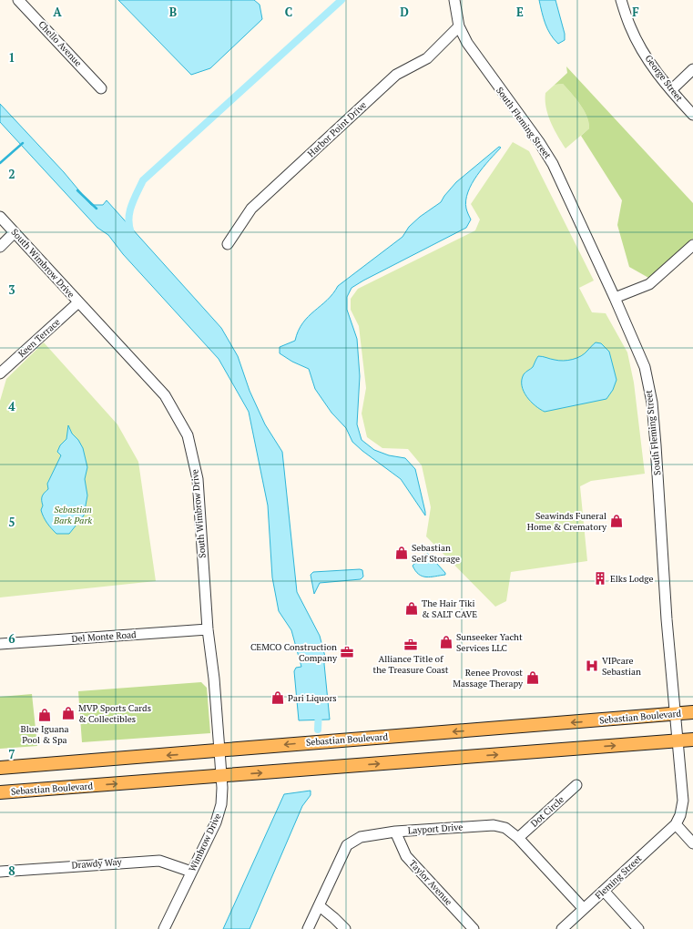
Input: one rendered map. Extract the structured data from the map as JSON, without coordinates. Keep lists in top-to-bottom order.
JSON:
{
  "streets": {
    "main road": ["Sebastian Boulevard"],
    "street": [
      "Chello Avenue",
      "George Street",
      "South Fleming Street",
      "Harbor Point Drive",
      "South Wimbrow Drive",
      "Keen Terrace",
      "Del Monte Road",
      "Dot Circle",
      "Layport Drive",
      "Wimbrow Drive",
      "Drawdy Way",
      "Fleming Street",
      "Taylor Avenue"
    ]
  },
  "crossings": [
    ["South Fleming Street", "Harbor Point Drive"],
    ["South Fleming Street", "Sebastian Boulevard"],
    ["South Fleming Street", "Fleming Street"],
    ["South Wimbrow Drive", "Keen Terrace"],
    ["South Wimbrow Drive", "Del Monte Road"],
    ["South Wimbrow Drive", "Sebastian Boulevard"],
    ["South Wimbrow Drive", "Wimbrow Drive"],
    ["Sebastian Boulevard", "Wimbrow Drive"],
    ["Dot Circle", "Layport Drive"],
    ["Layport Drive", "Fleming Street"],
    ["Layport Drive", "Taylor Avenue"],
    ["Wimbrow Drive", "Drawdy Way"]
  ],
  "parks": ["Sebastian Bark Park"],
  "places": {
    "shop": [
      "Seawinds Funeral Home & Crematory",
      "Sebastian Self Storage",
      "The Hair Tiki & SALT CAVE",
      "Sunseeker Yacht Services LLC",
      "Renee Provost Massage Therapy",
      "Pari Liquors",
      "MVP Sports Cards & Collectibles",
      "Blue Iguana Pool & Spa"
    ],
    "building": ["Elks Lodge"],
    "office": ["Alliance Title of the Treasure Coast", "CEMCO Construction Company"],
    "hospital": ["VIPcare Sebastian"]
  },
  "grid": {
    "columns": [
      "A",
      "B",
      "C",
      "D",
      "E",
      "F"
    ],
    "rows": [
      "1",
      "2",
      "3",
      "4",
      "5",
      "6",
      "7",
      "8"
    ]
  }
}
